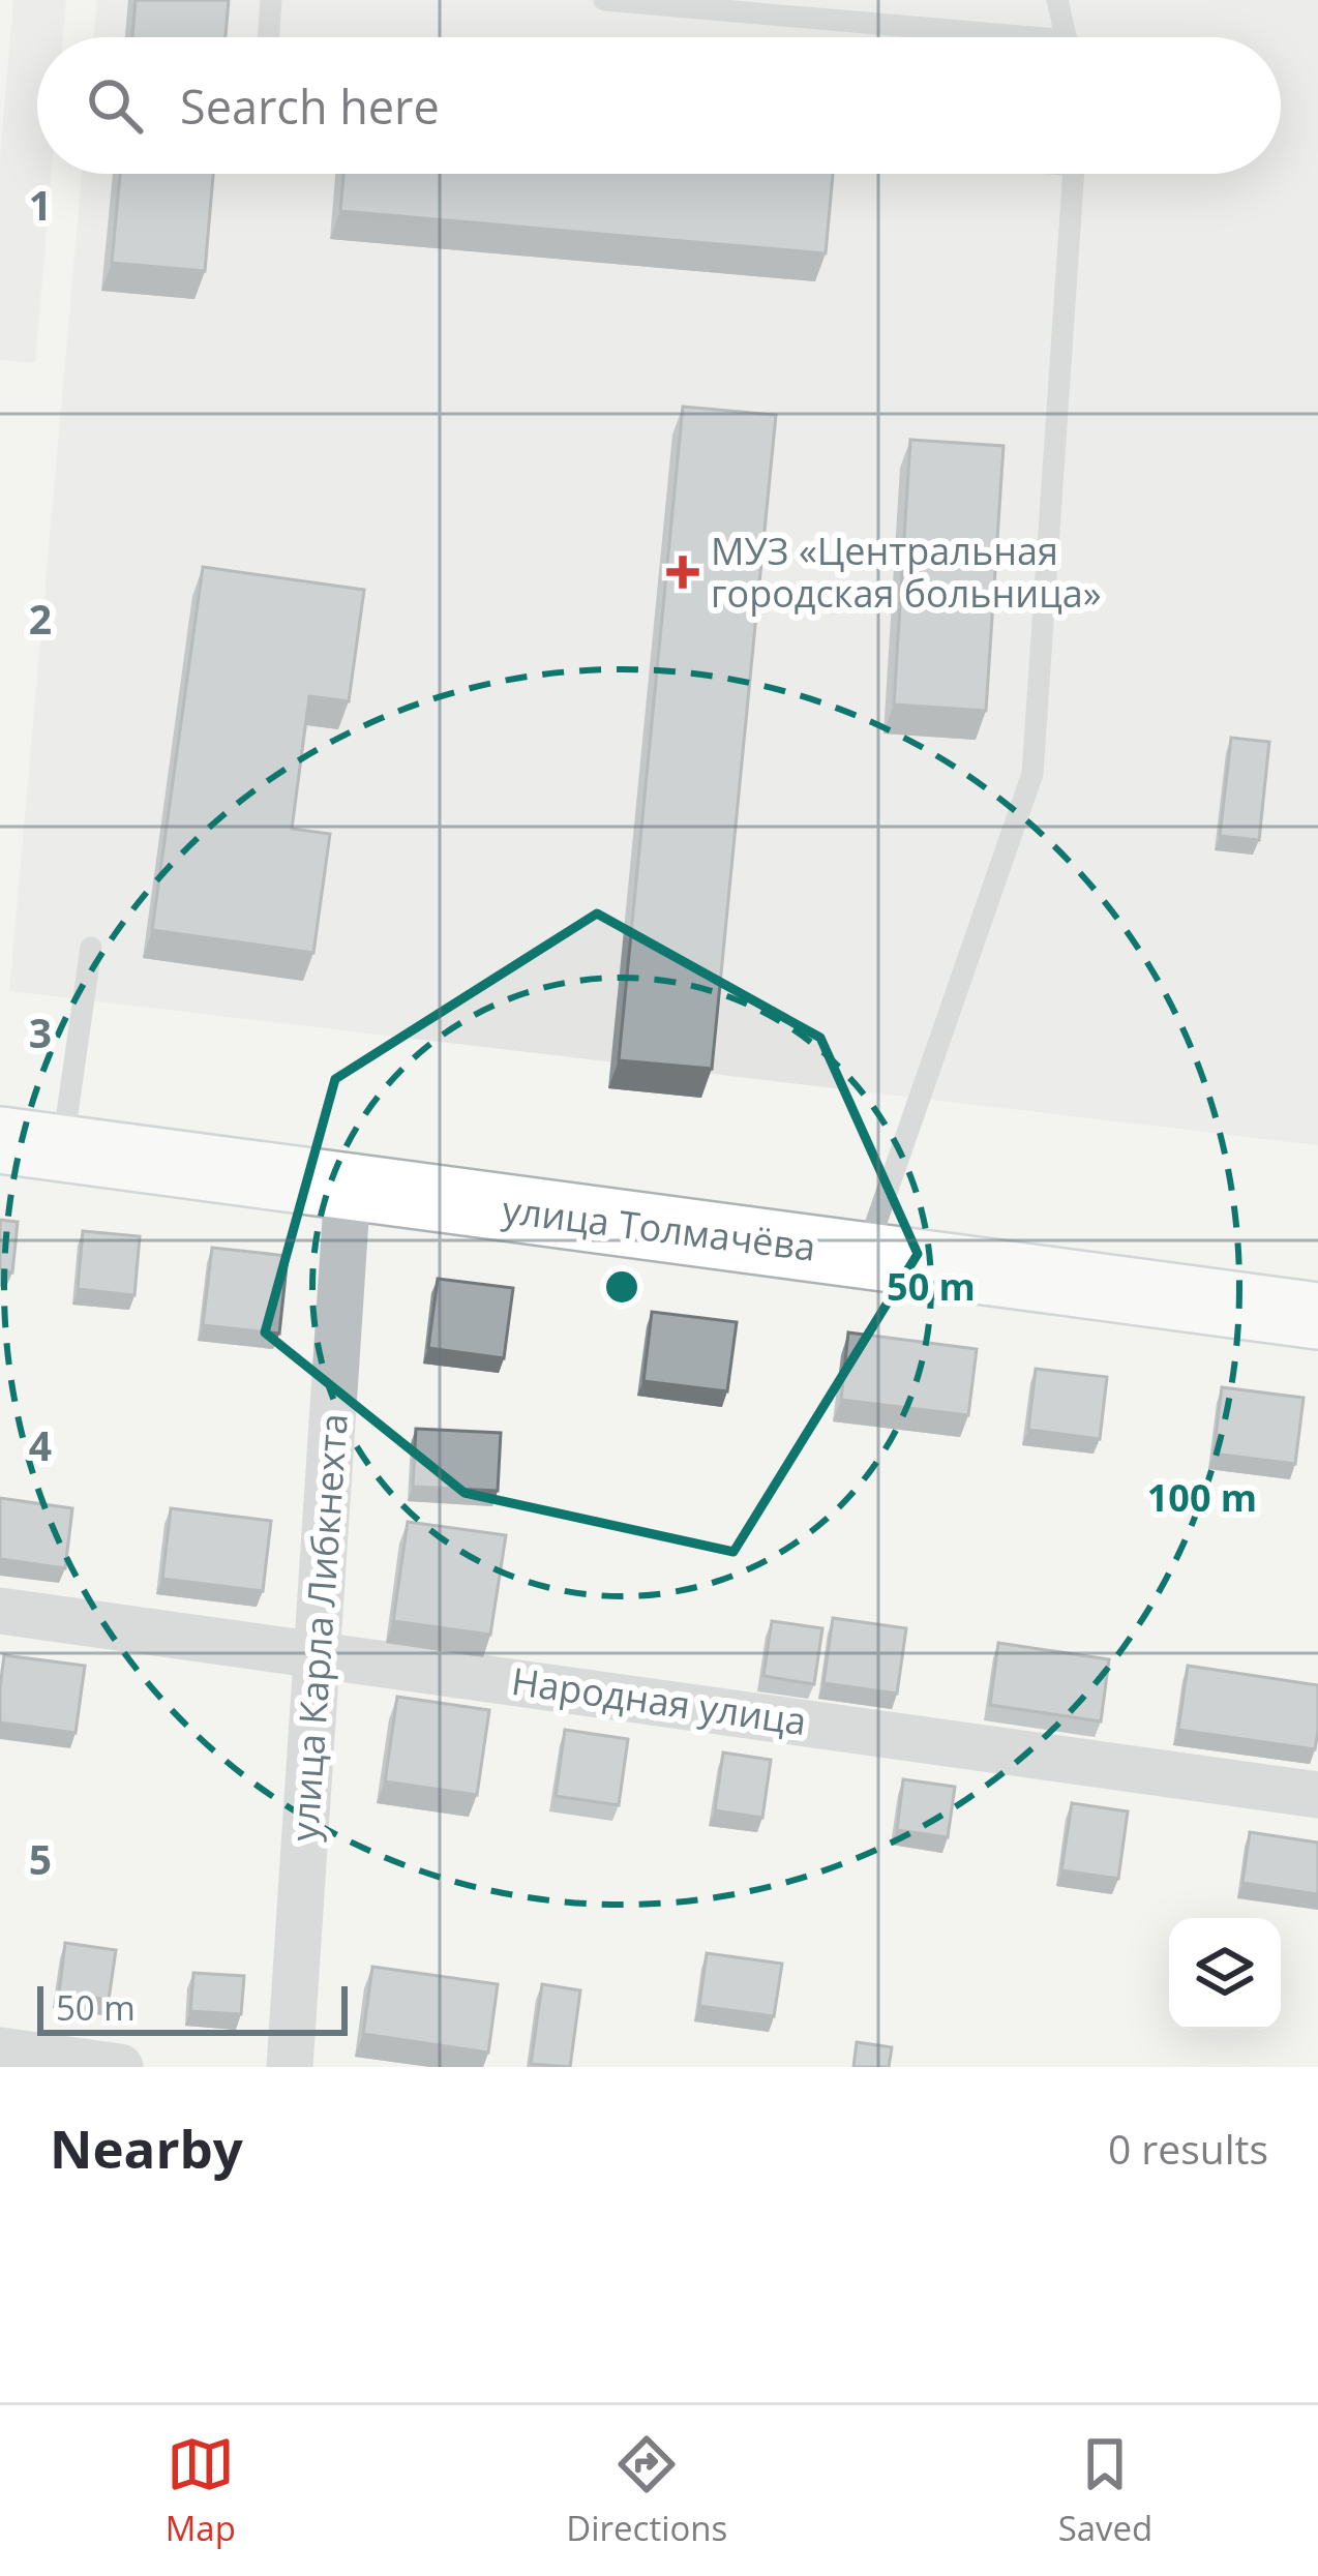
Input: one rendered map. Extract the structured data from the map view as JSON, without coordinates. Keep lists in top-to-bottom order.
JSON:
{
  "streets": {
    "street": ["улица Толмачёва", "улица Карла Либкнехта", "Народная улица"]
  },
  "crossings": [
    ["улица Толмачёва", "улица Карла Либкнехта"],
    ["улица Карла Либкнехта", "Народная улица"]
  ],
  "places": {
    "health": ["МУЗ «Центральная городская больница»"]
  },
  "scale_bar": "50 m",
  "page": {
    "search": "Search here",
    "scale": "50 m",
    "heading": ["Nearby", "0 results"],
    "nav": ["Map", "Directions", "Saved"]
  },
  "grid": {
    "rows": [
      "1",
      "2",
      "3",
      "4",
      "5"
    ]
  },
  "rings": ["50 m", "100 m"]
}
